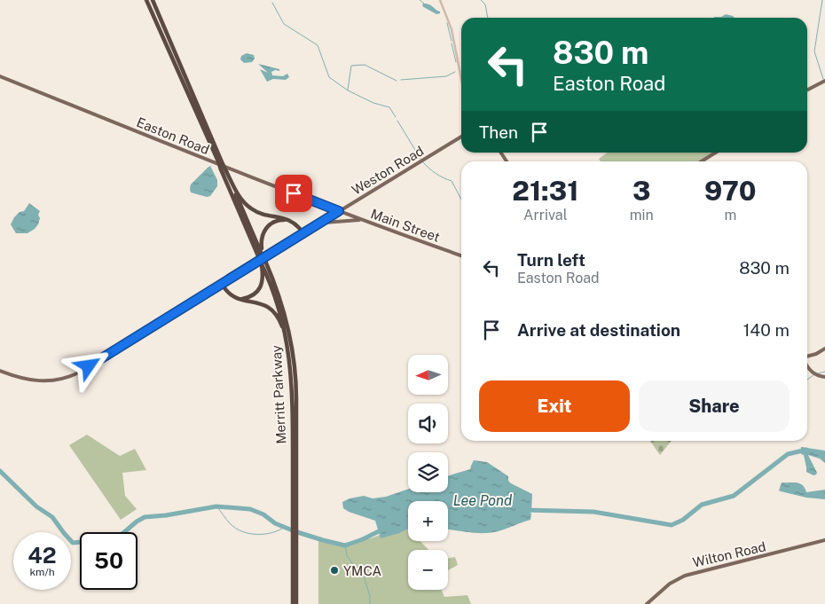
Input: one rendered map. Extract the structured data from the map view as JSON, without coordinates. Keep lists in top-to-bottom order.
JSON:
{
  "streets": {
    "highway": ["Merritt Parkway"],
    "main road": [
      "Easton Road",
      "Weston Road",
      "Main Street",
      "Wilton Road"
    ]
  },
  "crossings": [
    ["Easton Road", "Weston Road"],
    ["Easton Road", "Main Street"],
    ["Weston Road", "Main Street"]
  ],
  "water": ["Lee Pond"],
  "places": ["YMCA"],
  "north": "left",
  "page": {
    "turn": ["830 m", "Easton Road"],
    "then": "Then",
    "eta": [
      "21:31",
      "Arrival",
      "3",
      "min",
      "970",
      "m"
    ],
    "list": [
      {
        "name": "Turn left",
        "note": "Easton Road",
        "value": "830 m"
      },
      {
        "name": "Arrive at destination",
        "value": "140 m"
      }
    ],
    "map_buttons": ["+", "−"],
    "buttons": ["Exit", "Share"],
    "speed": "42 km/h",
    "limit": "50"
  }
}
